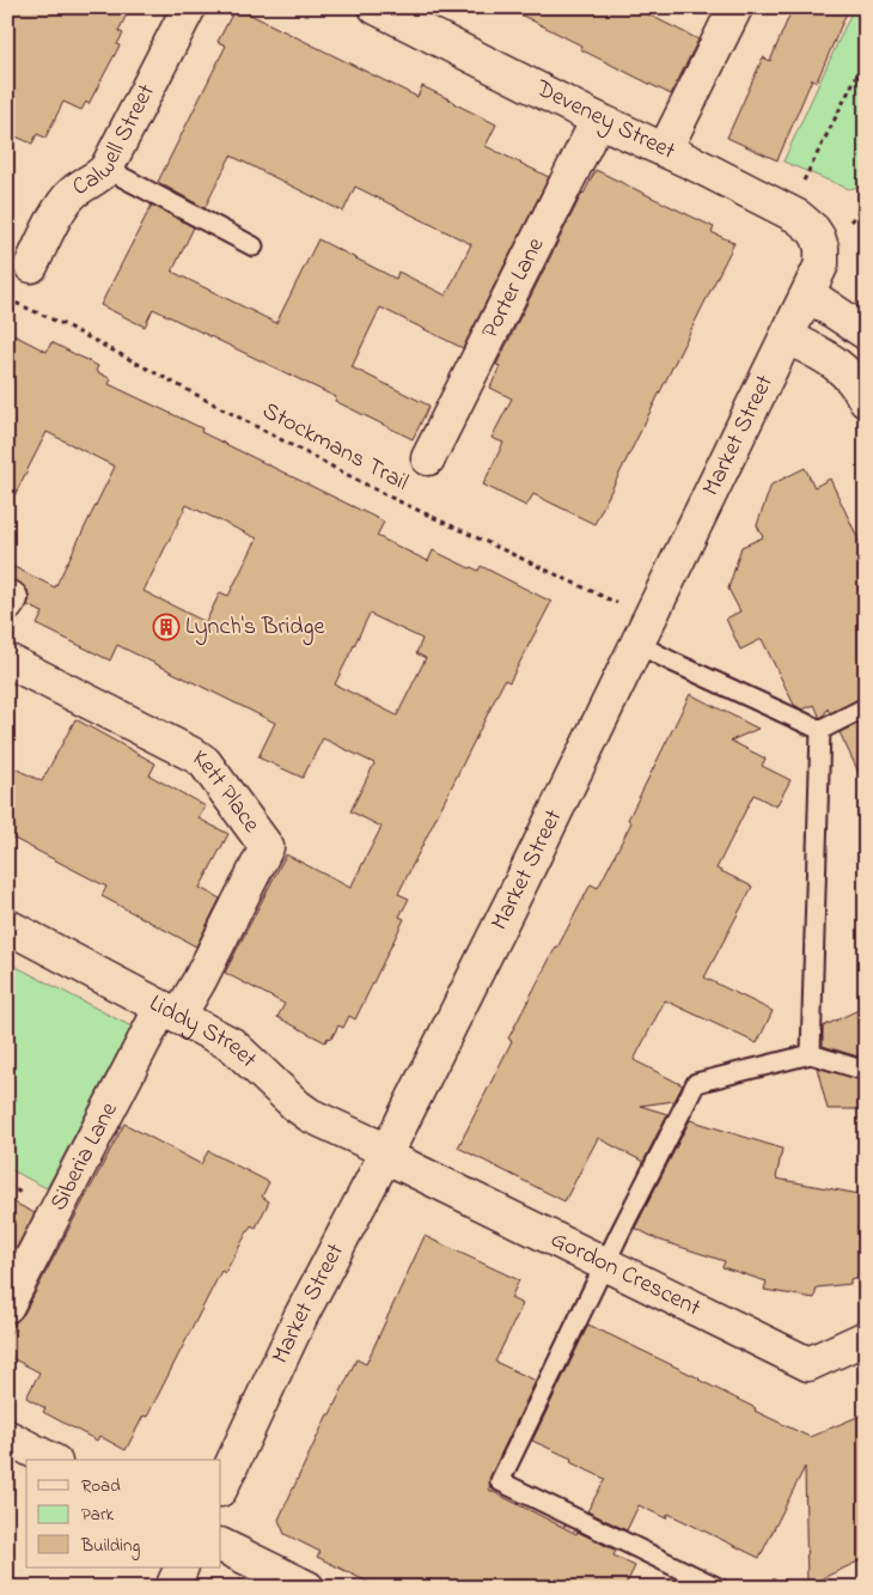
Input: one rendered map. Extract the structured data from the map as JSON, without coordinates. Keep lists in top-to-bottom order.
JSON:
{
  "streets": {
    "street": [
      "Deveney Street",
      "Calwell Street",
      "Porter Lane",
      "Market Street",
      "Kett Place",
      "Liddy Street",
      "Siberia Lane",
      "Gordon Crescent"
    ],
    "path": ["Stockmans Trail"]
  },
  "crossings": [
    ["Deveney Street", "Porter Lane"],
    ["Deveney Street", "Market Street"],
    ["Market Street", "Stockmans Trail"],
    ["Market Street", "Liddy Street"],
    ["Market Street", "Gordon Crescent"],
    ["Kett Place", "Liddy Street"],
    ["Kett Place", "Siberia Lane"],
    ["Liddy Street", "Siberia Lane"],
    ["Liddy Street", "Gordon Crescent"]
  ],
  "places": {
    "building": ["Lynch's Bridge"]
  },
  "legend": ["Road", "Park", "Building"]
}
